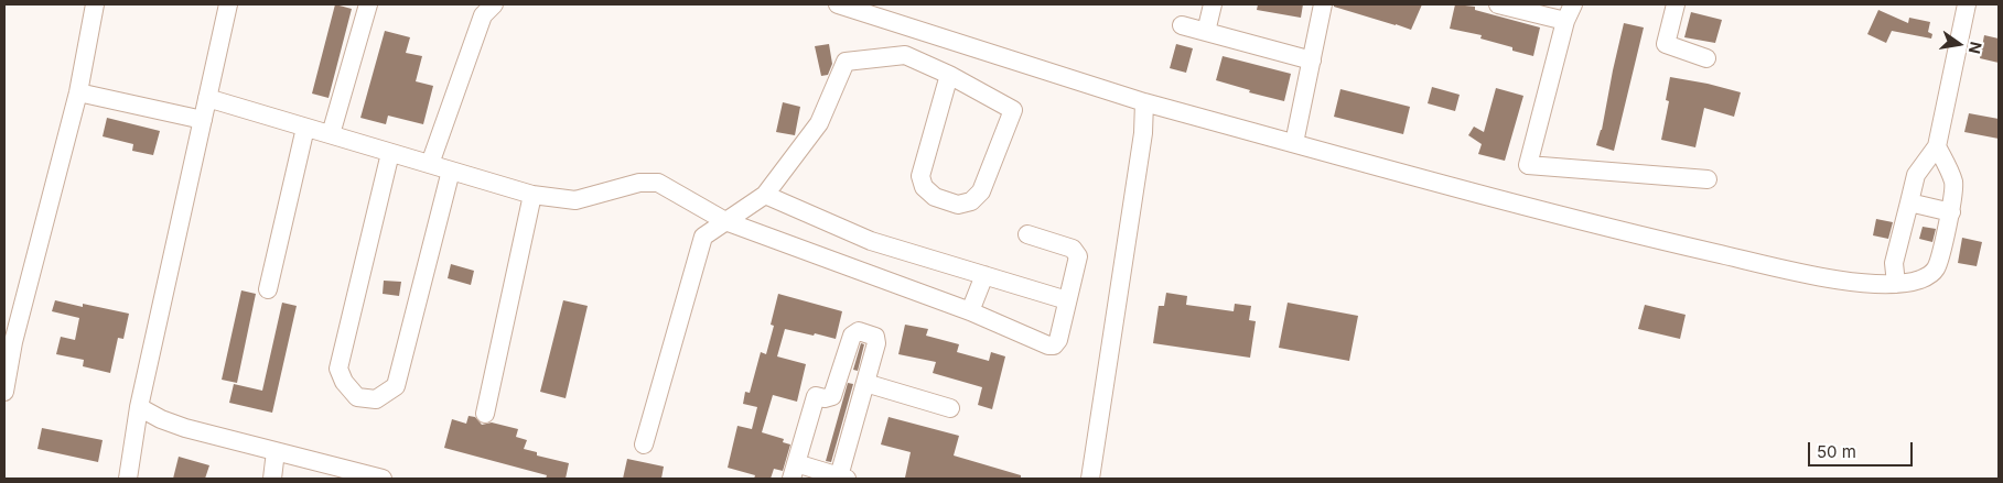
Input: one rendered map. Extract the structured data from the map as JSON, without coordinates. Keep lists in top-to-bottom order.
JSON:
{
  "scale_bar": "50 m",
  "north": "right"
}
